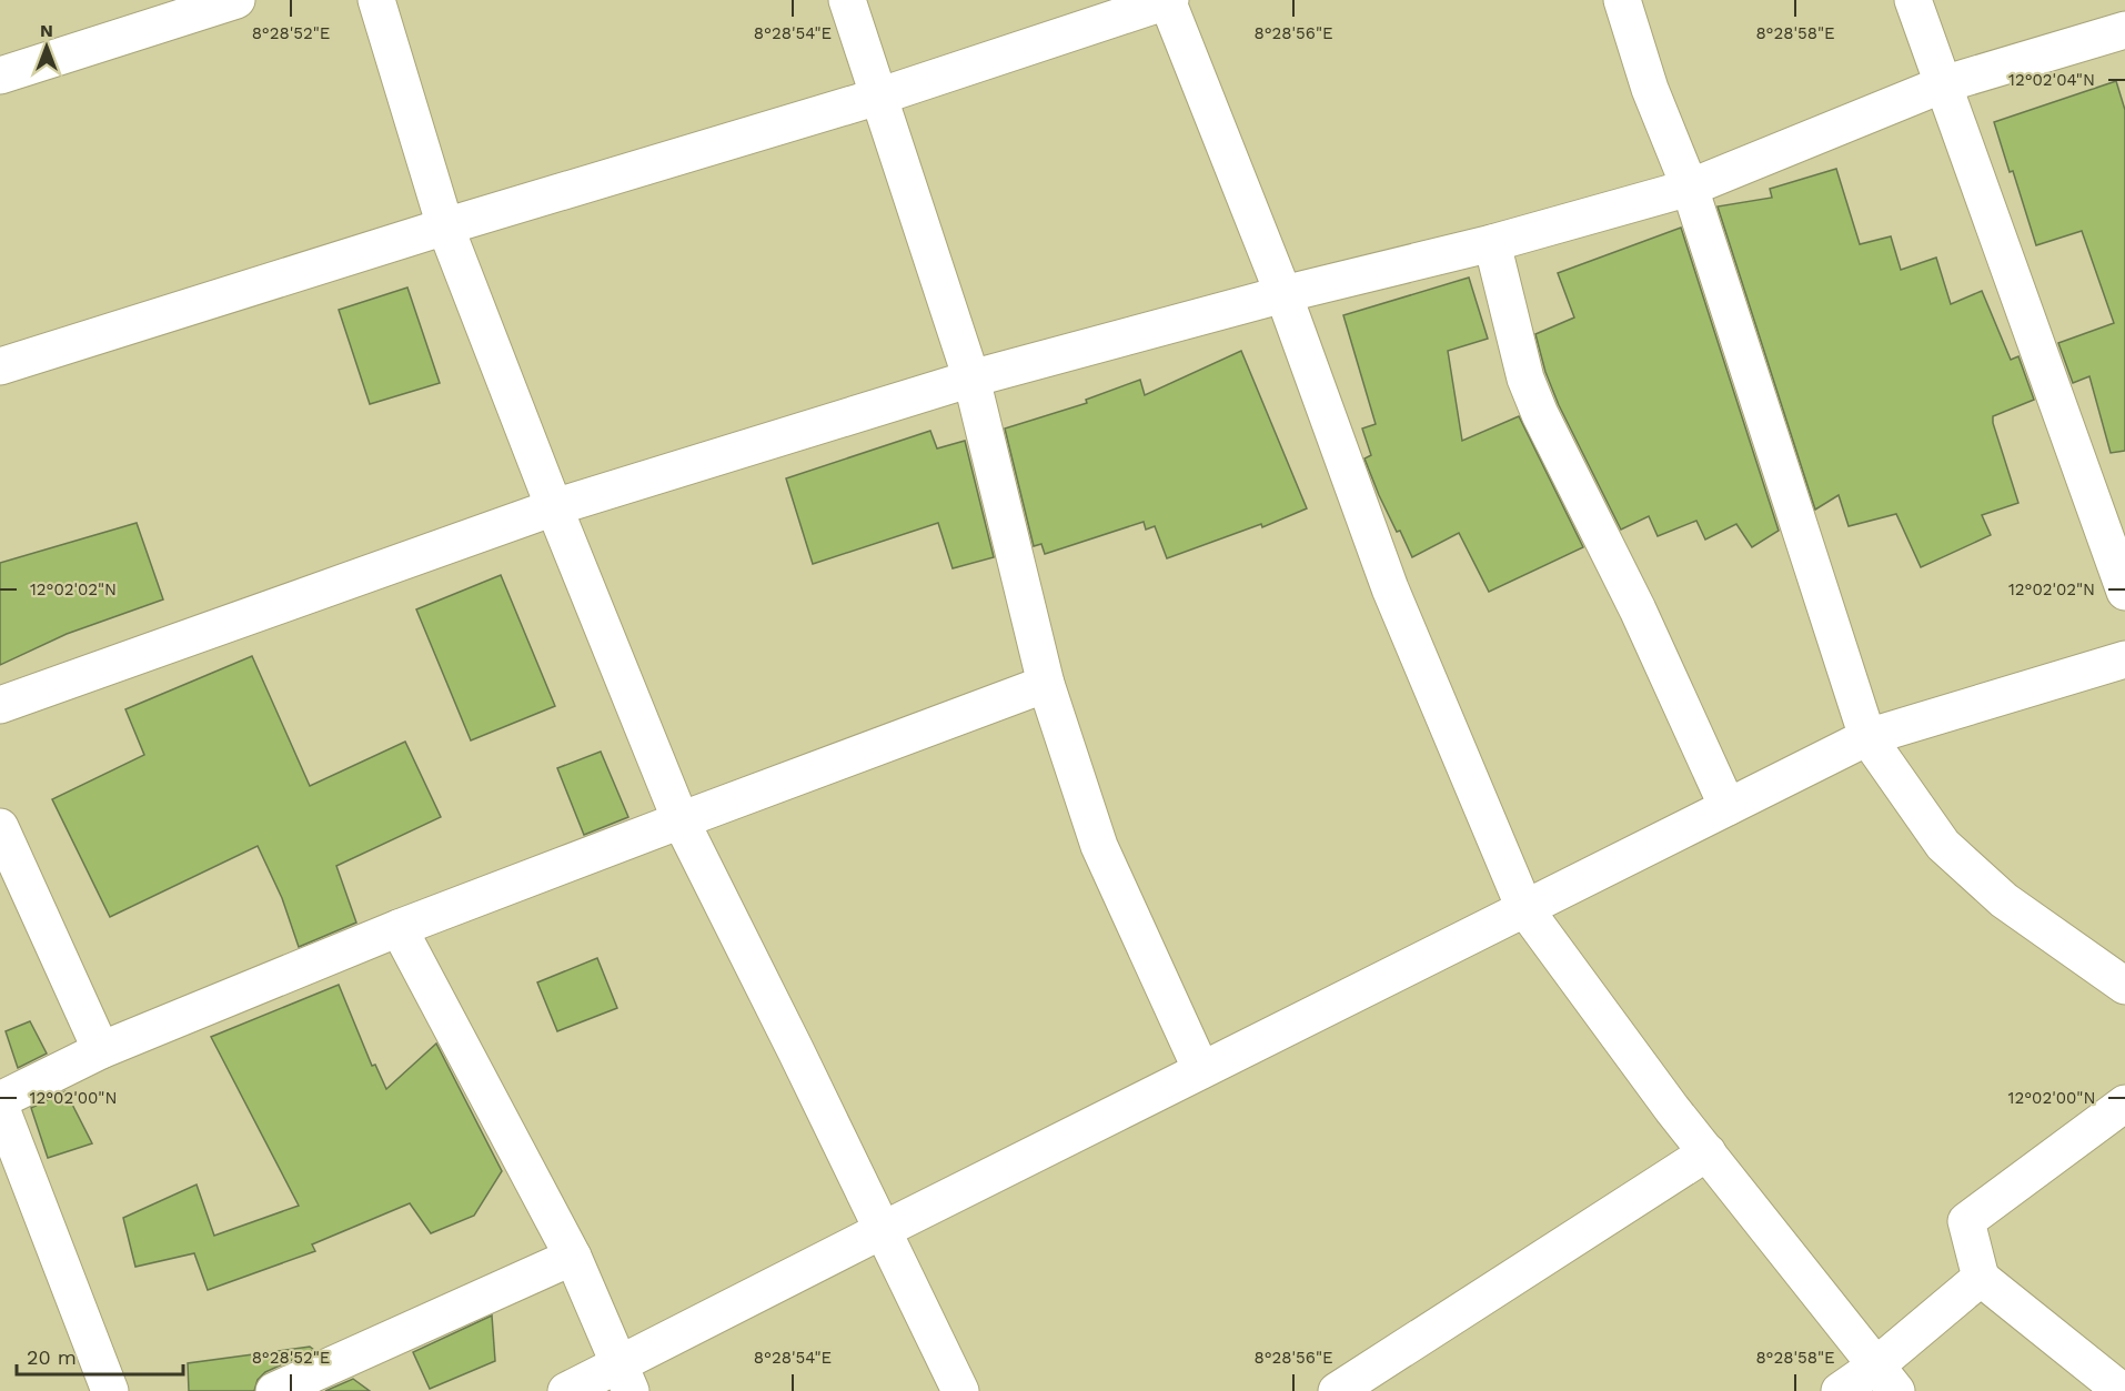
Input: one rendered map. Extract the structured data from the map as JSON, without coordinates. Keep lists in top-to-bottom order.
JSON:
{
  "scale_bar": "20 m",
  "north": "top",
  "coordinates": [
    "8°28'52\"E",
    "8°28'54\"E",
    "8°28'56\"E",
    "8°28'58\"E",
    "12°02'04\"N",
    "12°02'02\"N",
    "12°02'00\"N"
  ]
}
